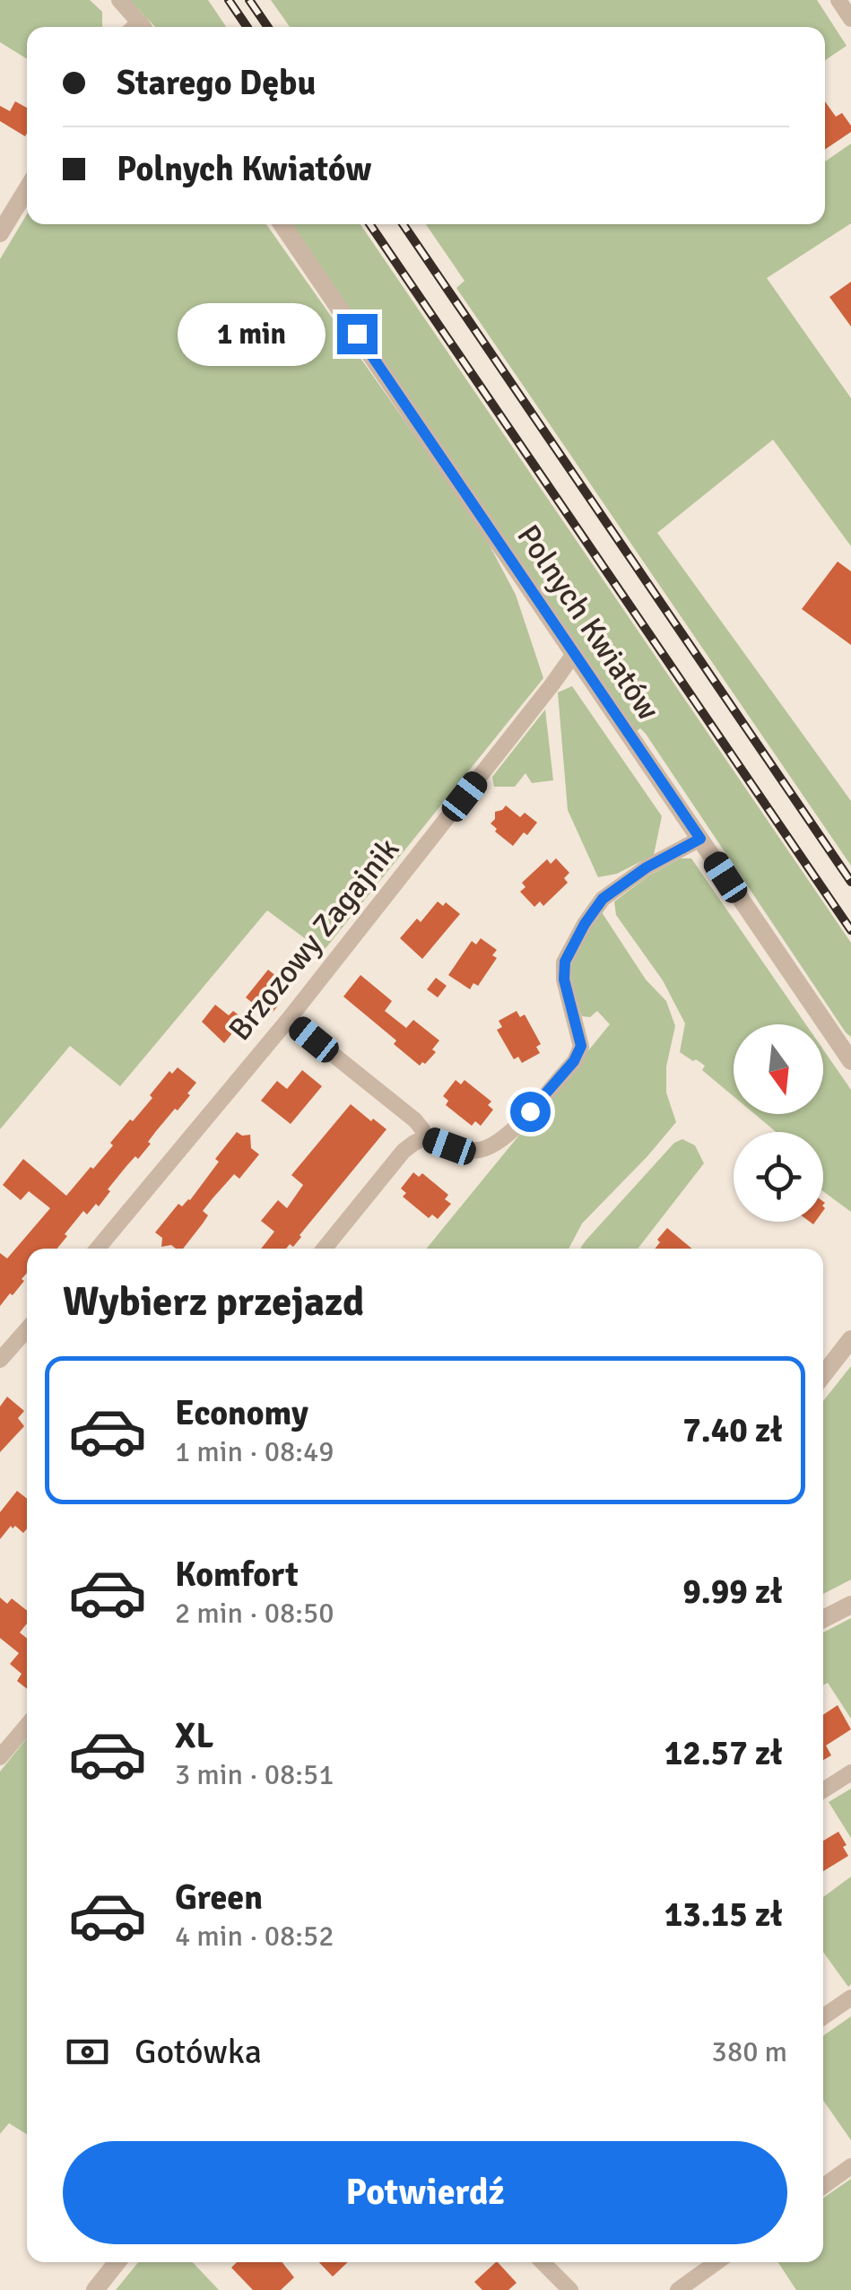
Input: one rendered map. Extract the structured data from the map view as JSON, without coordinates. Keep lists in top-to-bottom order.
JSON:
{
  "streets": {
    "street": ["Polnych Kwiatów", "Brzozowy Zagajnik"]
  },
  "crossings": [
    ["Polnych Kwiatów", "Brzozowy Zagajnik"]
  ],
  "north": "bottom",
  "page": {
    "banner": ["Starego Dębu", "Polnych Kwiatów"],
    "bubble": "1 min",
    "heading": "Wybierz przejazd",
    "list": [
      {
        "name": "Economy",
        "note": "1 min · 08:49",
        "value": "7.40 zł"
      },
      {
        "name": "Komfort",
        "note": "2 min · 08:50",
        "value": "9.99 zł"
      },
      {
        "name": "XL",
        "note": "3 min · 08:51",
        "value": "12.57 zł"
      },
      {
        "name": "Green",
        "note": "4 min · 08:52",
        "value": "13.15 zł"
      }
    ],
    "pay": ["Gotówka", "380 m"],
    "buttons": "Potwierdź"
  }
}
